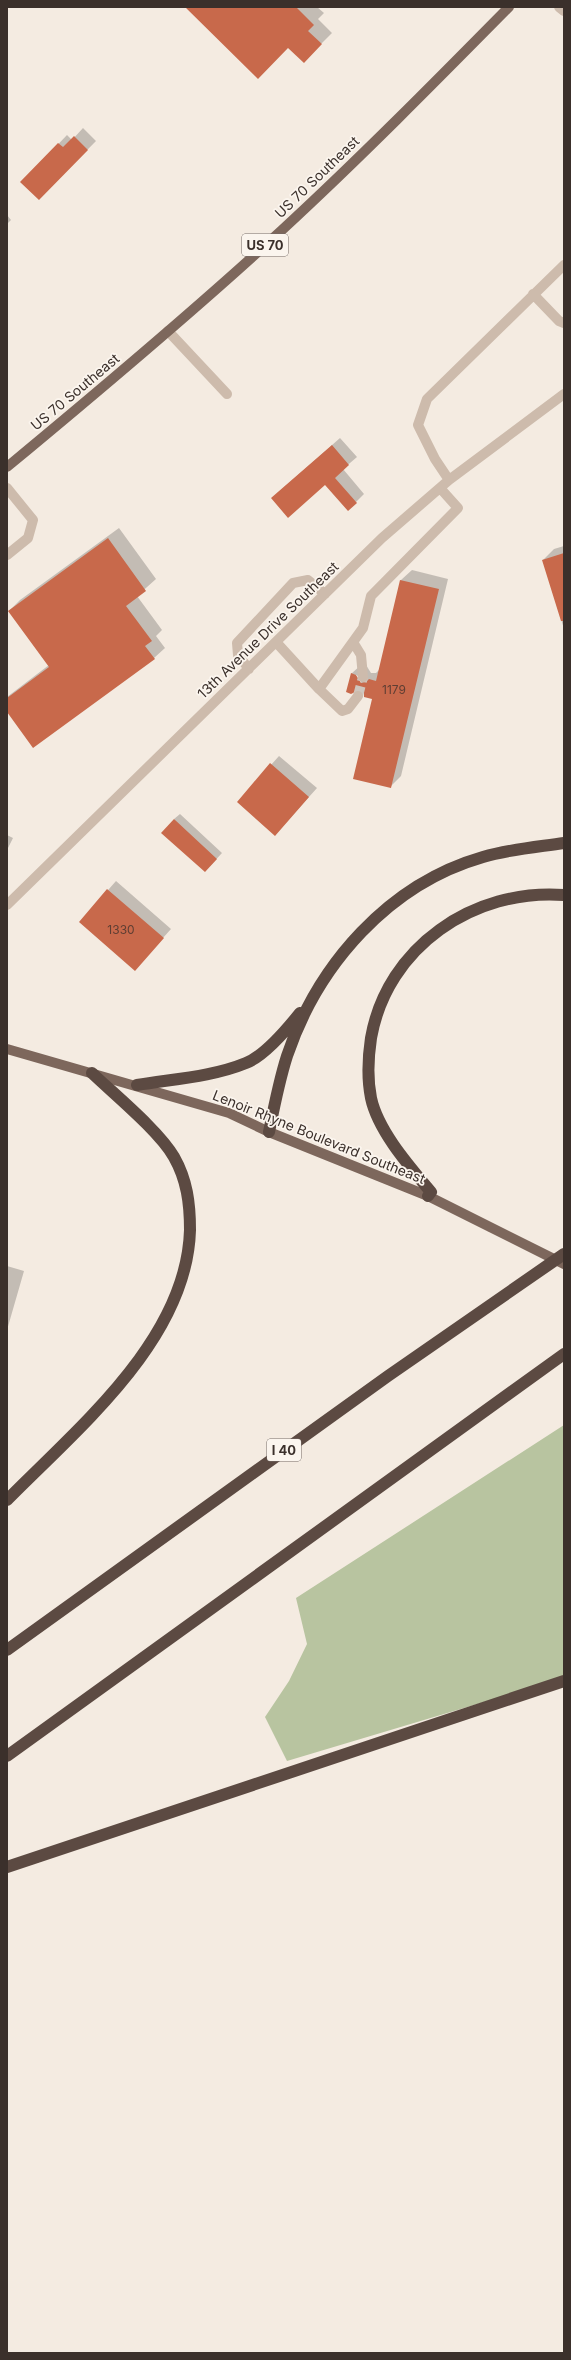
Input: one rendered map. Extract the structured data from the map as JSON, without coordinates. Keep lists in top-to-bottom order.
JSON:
{
  "streets": {
    "highway": ["I 40"],
    "main road": ["US 70 Southeast", "US 70", "Lenoir Rhyne Boulevard Southeast"],
    "street": ["13th Avenue Drive Southeast"]
  },
  "house_numbers": ["1179", "1330"]
}
